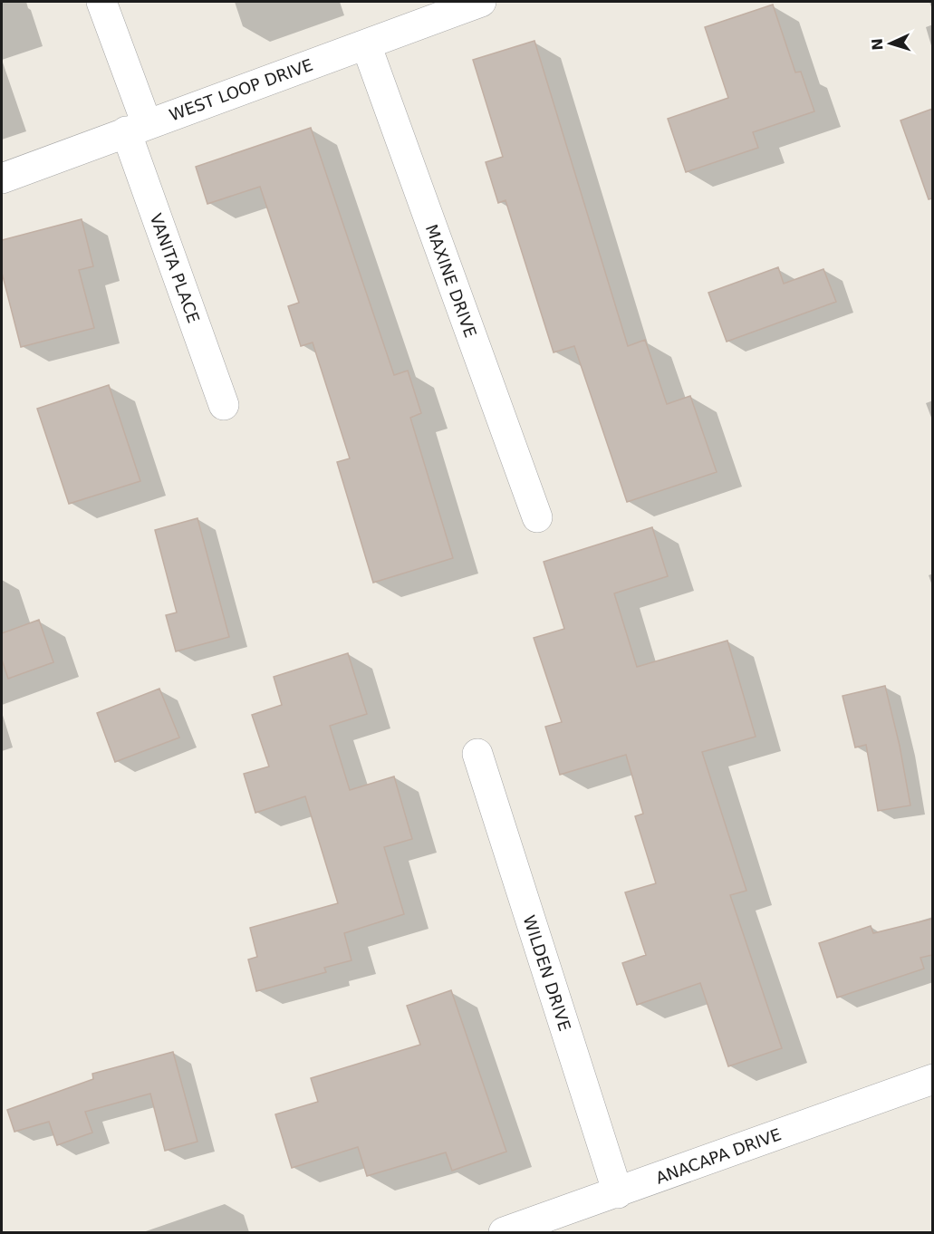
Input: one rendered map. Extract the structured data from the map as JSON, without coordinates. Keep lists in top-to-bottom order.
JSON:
{
  "streets": {
    "street": [
      "WEST LOOP DRIVE",
      "VANITA PLACE",
      "MAXINE DRIVE",
      "WILDEN DRIVE",
      "ANACAPA DRIVE"
    ]
  },
  "crossings": [
    ["WEST LOOP DRIVE", "VANITA PLACE"],
    ["WEST LOOP DRIVE", "MAXINE DRIVE"],
    ["WILDEN DRIVE", "ANACAPA DRIVE"]
  ],
  "north": "left"
}
